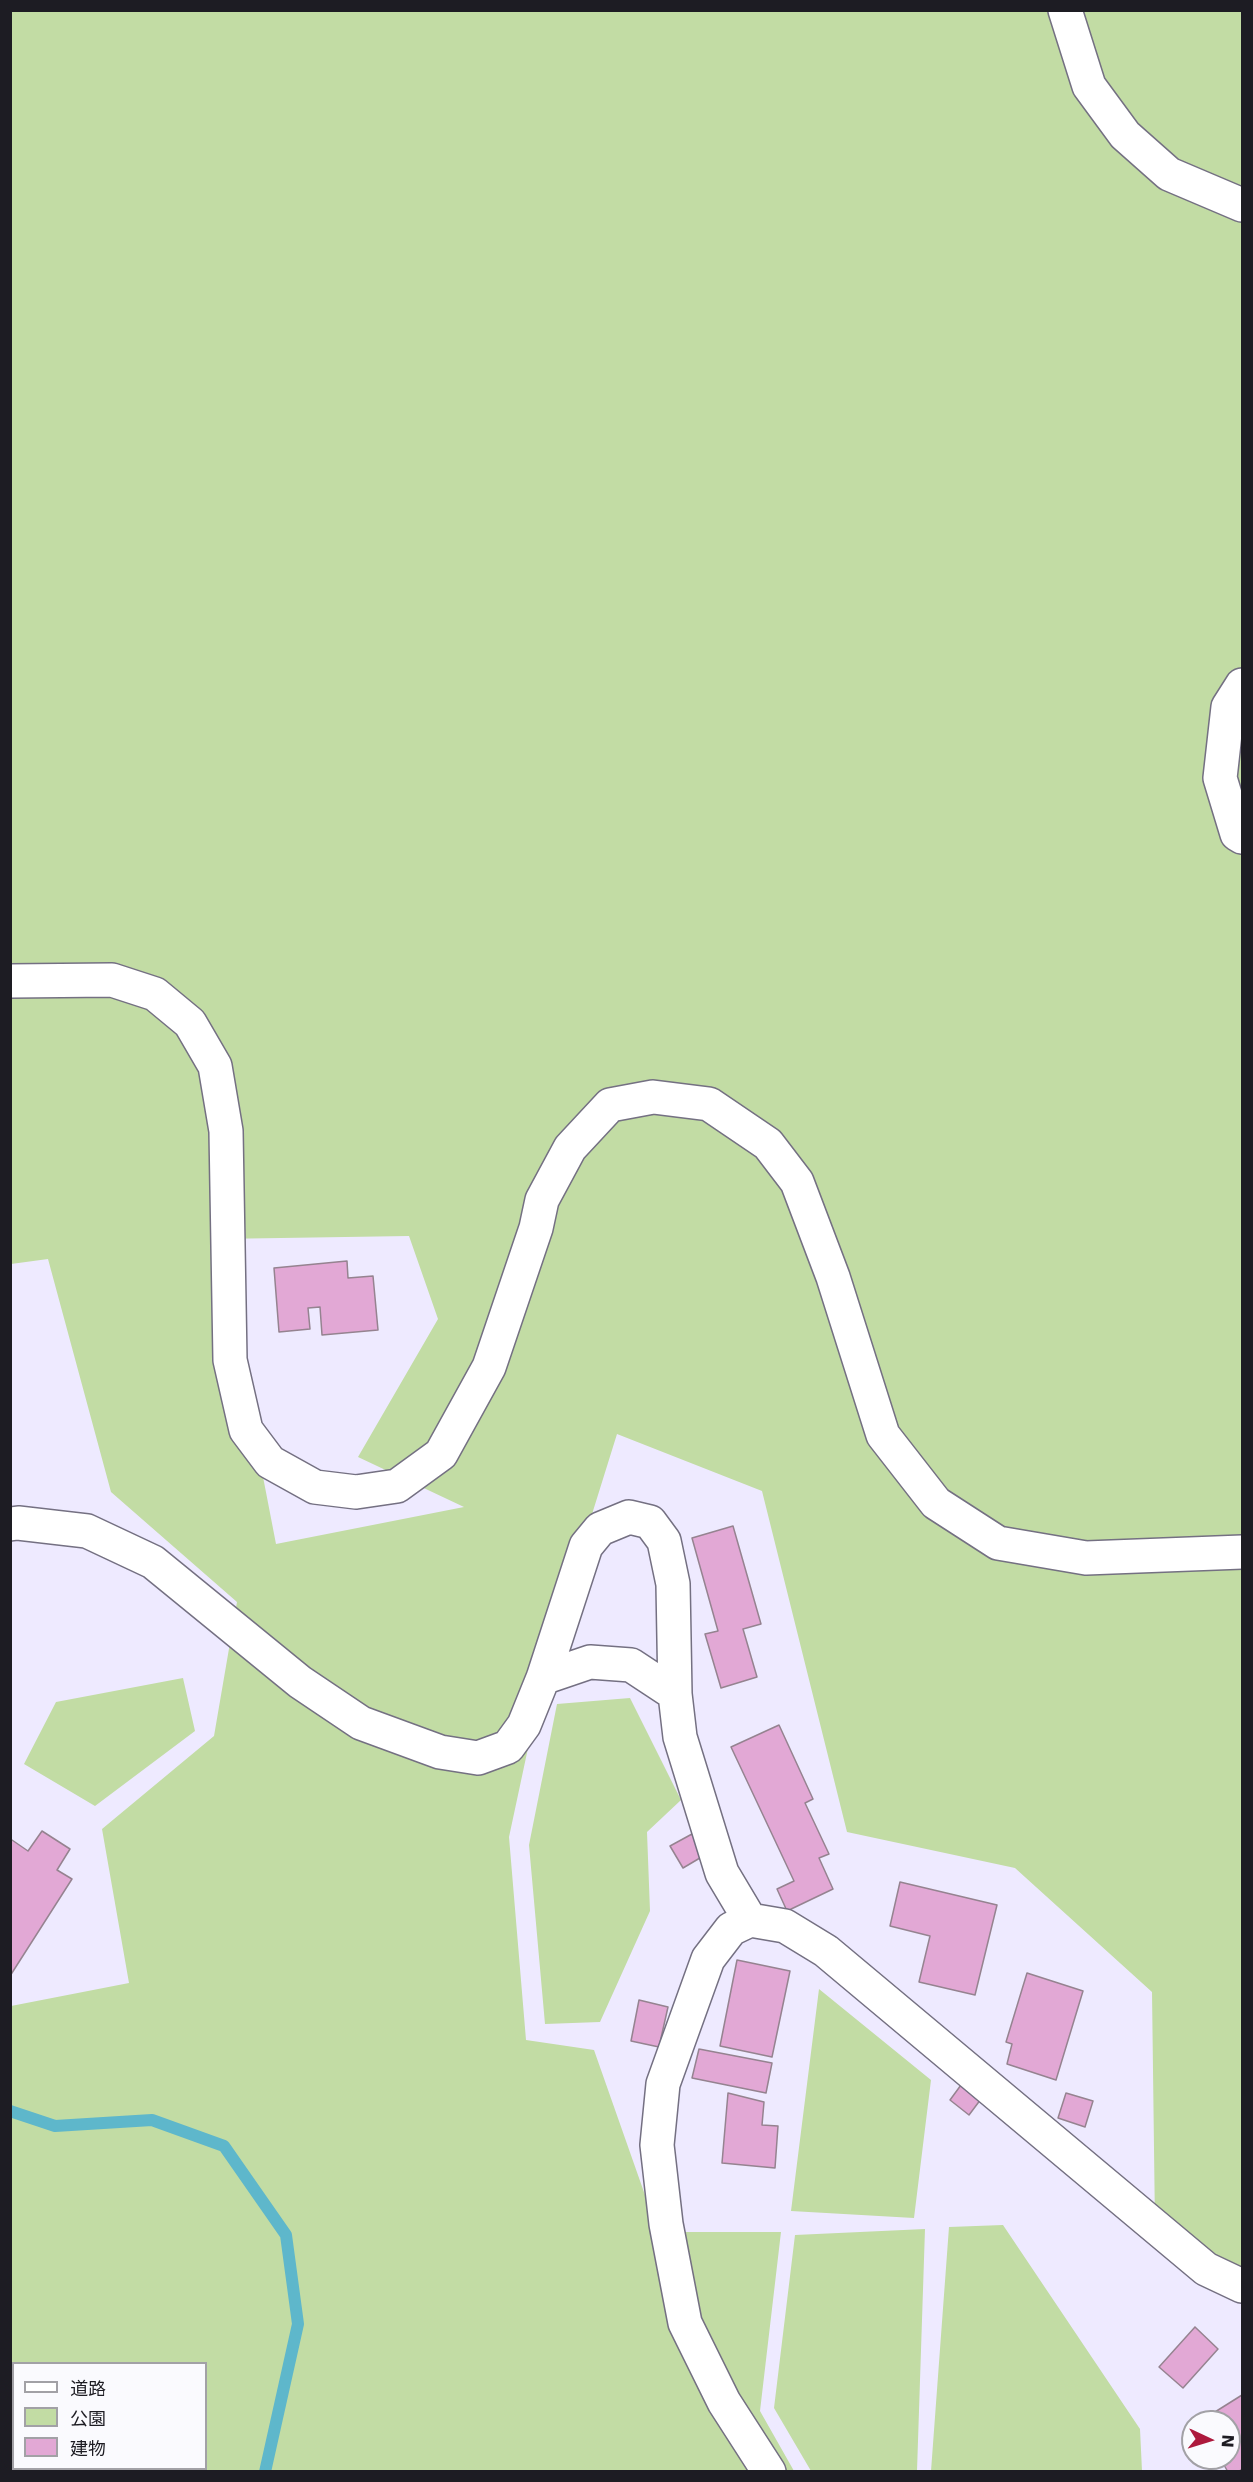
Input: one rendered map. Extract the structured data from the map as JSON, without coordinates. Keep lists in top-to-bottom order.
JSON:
{
  "legend": ["道路", "公園", "建物"],
  "north": "right"
}
